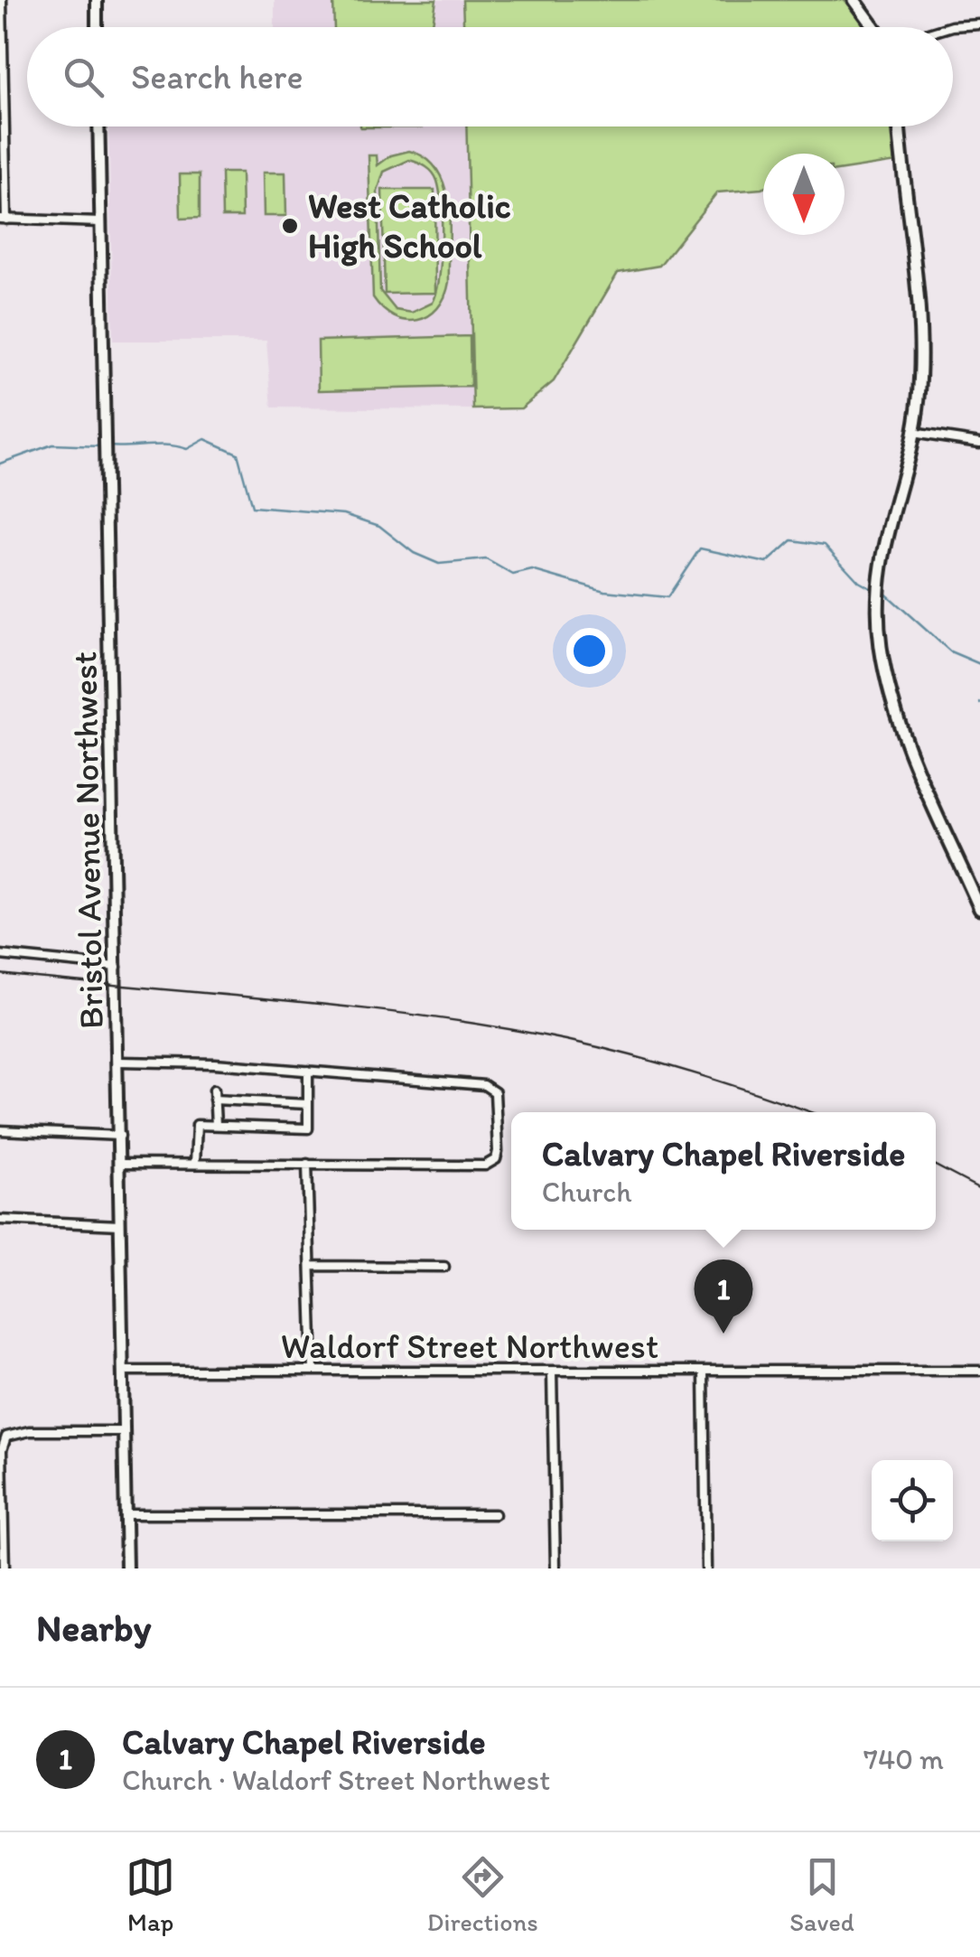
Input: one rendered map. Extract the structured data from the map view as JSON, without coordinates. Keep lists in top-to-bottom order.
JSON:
{
  "streets": {
    "street": ["Bristol Avenue Northwest", "Waldorf Street Northwest"]
  },
  "crossings": [
    ["Bristol Avenue Northwest", "Waldorf Street Northwest"]
  ],
  "places": ["West Catholic High School"],
  "north": "bottom",
  "page": {
    "search": "Search here",
    "popup": ["Calvary Chapel Riverside", "Church"],
    "pins": "1",
    "heading": "Nearby",
    "list": [
      {
        "mark": "1",
        "name": "Calvary Chapel Riverside",
        "note": "Church · Waldorf Street Northwest",
        "value": "740 m"
      }
    ],
    "nav": ["Map", "Directions", "Saved"]
  }
}
